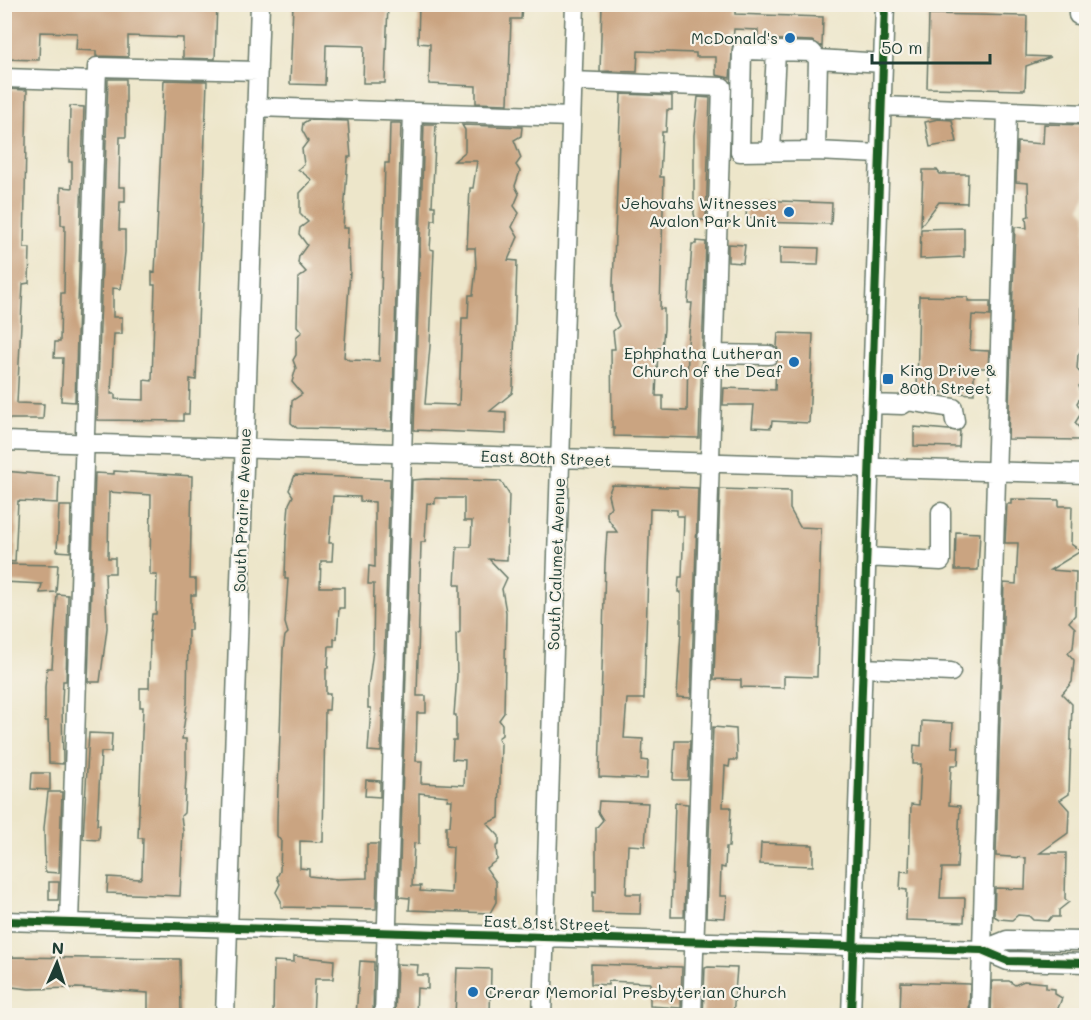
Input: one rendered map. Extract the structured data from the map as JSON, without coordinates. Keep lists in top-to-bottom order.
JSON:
{
  "streets": {
    "street": [
      "East 80th Street",
      "South Prairie Avenue",
      "South Calumet Avenue",
      "East 81st Street"
    ]
  },
  "crossings": [
    ["East 80th Street", "South Prairie Avenue"],
    ["East 80th Street", "South Calumet Avenue"],
    ["South Prairie Avenue", "East 81st Street"],
    ["South Calumet Avenue", "East 81st Street"]
  ],
  "places": {
    "other": [
      "McDonald's",
      "Jehovahs Witnesses Avalon Park Unit",
      "Ephphatha Lutheran Church of the Deaf",
      "Crerar Memorial Presbyterian Church"
    ],
    "transit": ["King Drive & 80th Street"]
  },
  "scale_bar": "50 m",
  "north": "top"
}
